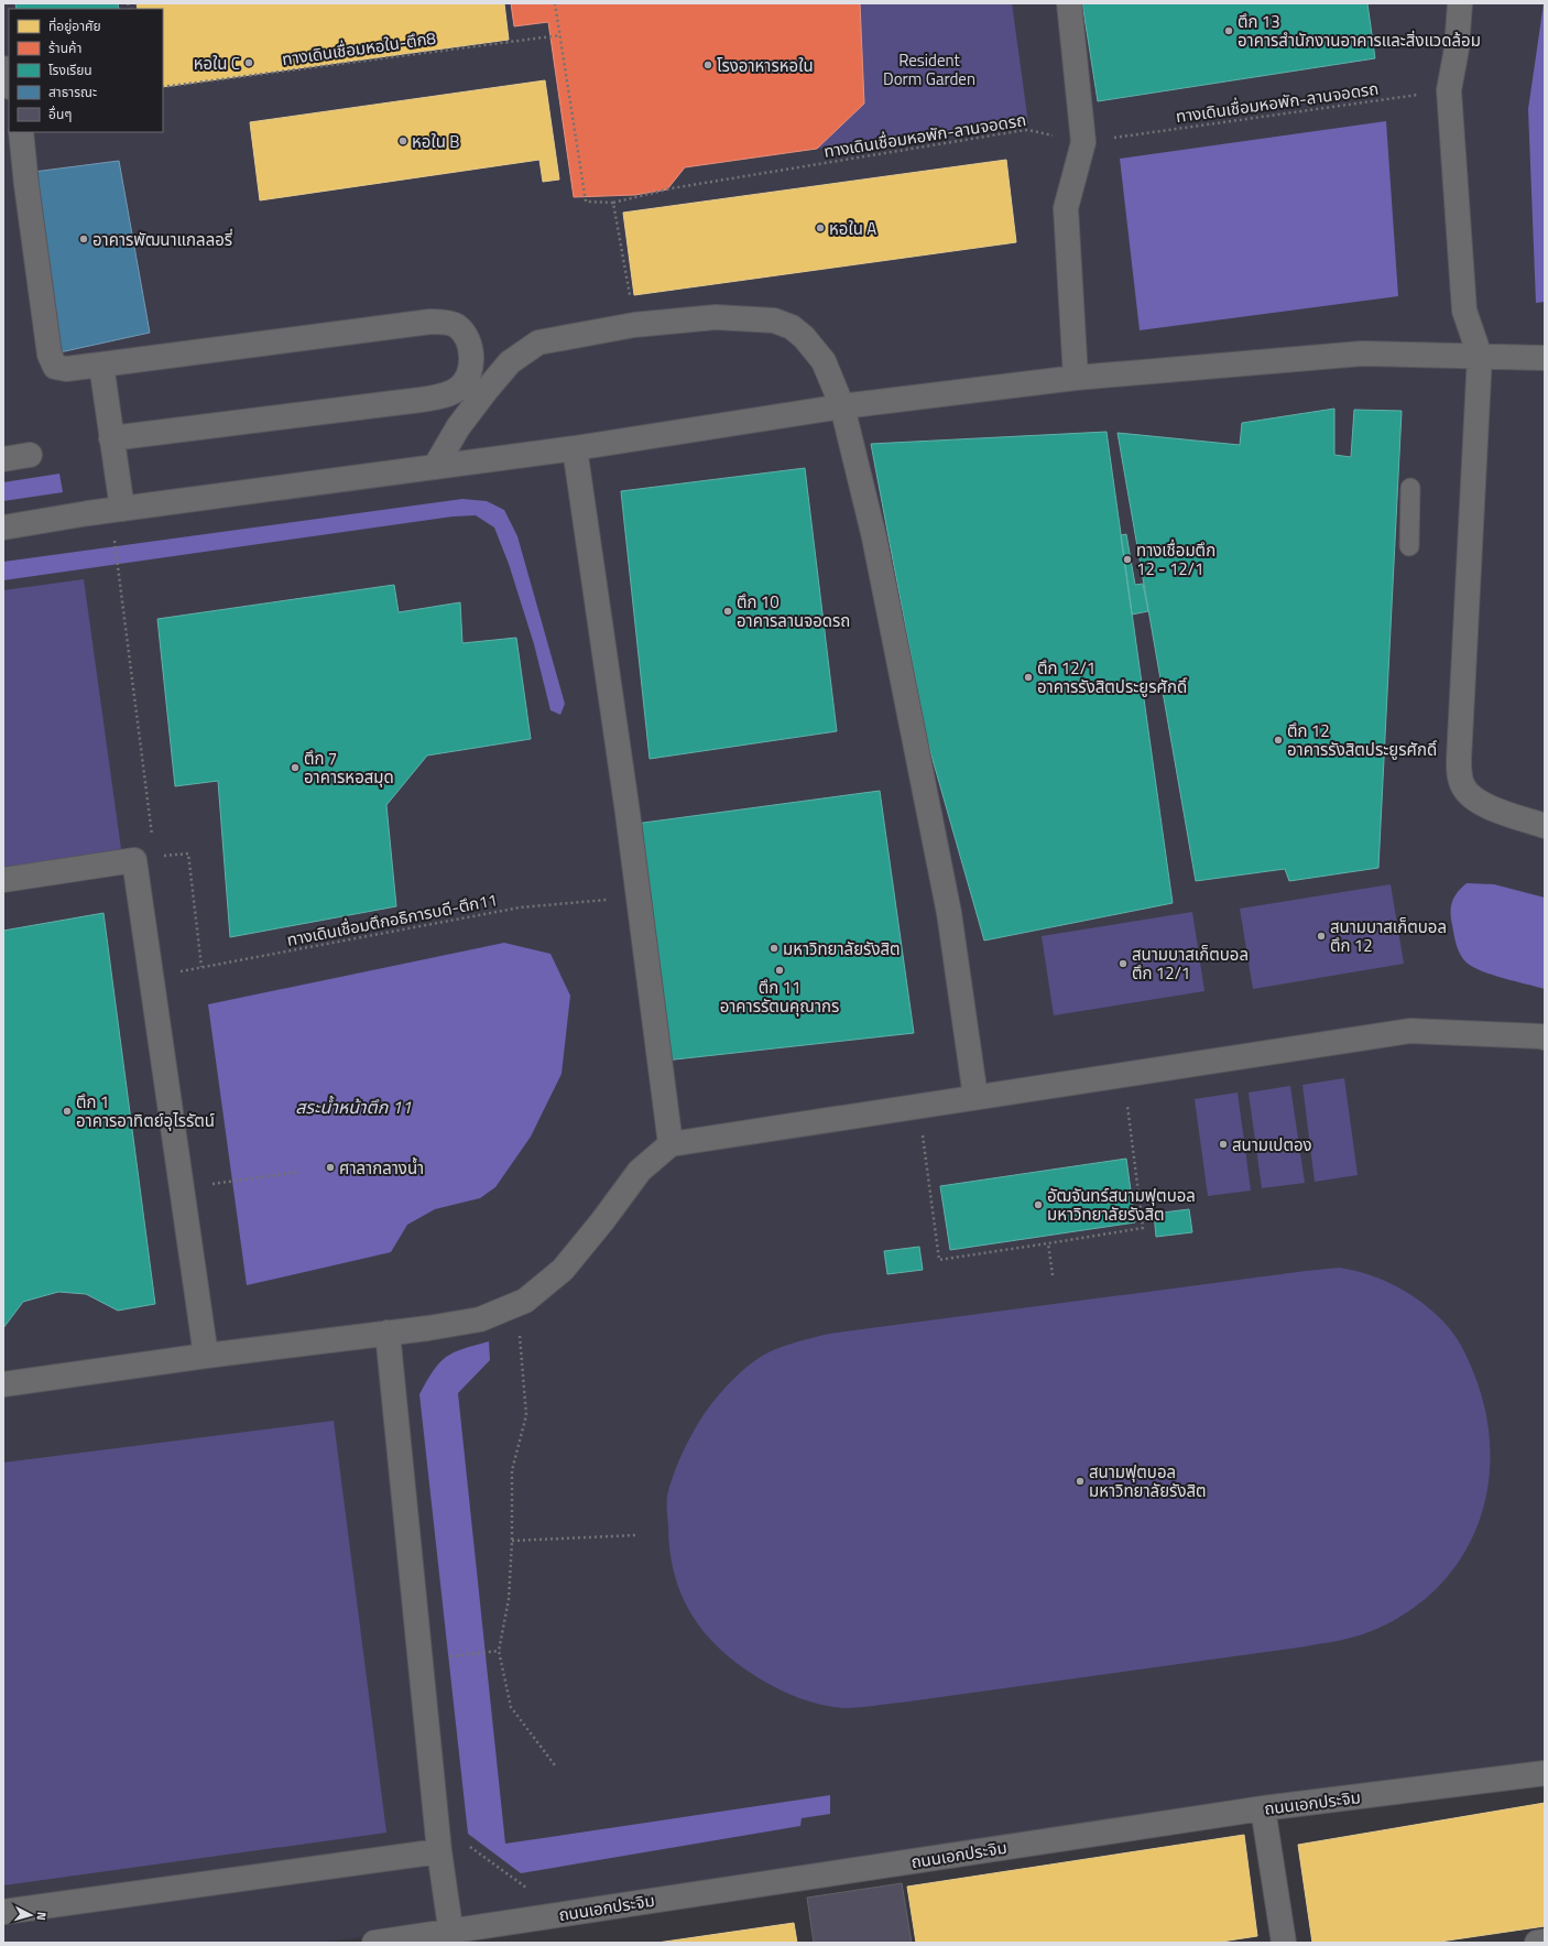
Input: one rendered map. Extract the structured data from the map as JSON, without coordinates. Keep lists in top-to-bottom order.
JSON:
{
  "streets": {
    "street": ["ถนนเอกประจิม"],
    "path": ["ทางเดินเชื่อมหอใน-ตึก8", "ทางเดินเชื่อมหอพัก-ลานจอดรถ", "ทางเดินเชื่อมตึกอธิการบดี-ตึก11"]
  },
  "crossings": [
    ["ทางเดินเชื่อมหอใน-ตึก8", "ทางเดินเชื่อมหอพัก-ลานจอดรถ"]
  ],
  "water": ["สระน้ำหน้าตึก 11"],
  "parks": ["Resident Dorm Garden"],
  "places": [
    "ตึก 13 อาคารสำนักงานอาคารและสิ่งแวดล้อม",
    "หอใน C",
    "โรงอาหารหอใน",
    "หอใน B",
    "หอใน A",
    "อาคารพัฒนาแกลลอรี่",
    "ทางเชื่อมตึก 12 - 12/1",
    "ตึก 10 อาคารลานจอดรถ",
    "ตึก 12/1 อาคารรังสิตประยูรศักดิ์",
    "ตึก 12 อาคารรังสิตประยูรศักดิ์",
    "ตึก 7 อาคารหอสมุด",
    "สนามบาสเก็ตบอล ตึก 12",
    "มหาวิทยาลัยรังสิต",
    "สนามบาสเก็ตบอล ตึก 12/1",
    "ตึก 11 อาคารรัตนคุณากร",
    "ตึก 1 อาคารอาทิตย์อุไรรัตน์",
    "สนามเปตอง",
    "ศาลากลางน้ำ",
    "อัฒจันทร์สนามฟุตบอล มหาวิทยาลัยรังสิต",
    "สนามฟุตบอล มหาวิทยาลัยรังสิต"
  ],
  "legend": [
    "ที่อยู่อาศัย",
    "ร้านค้า",
    "โรงเรียน",
    "สาธารณะ",
    "อื่นๆ"
  ],
  "north": "right"
}
